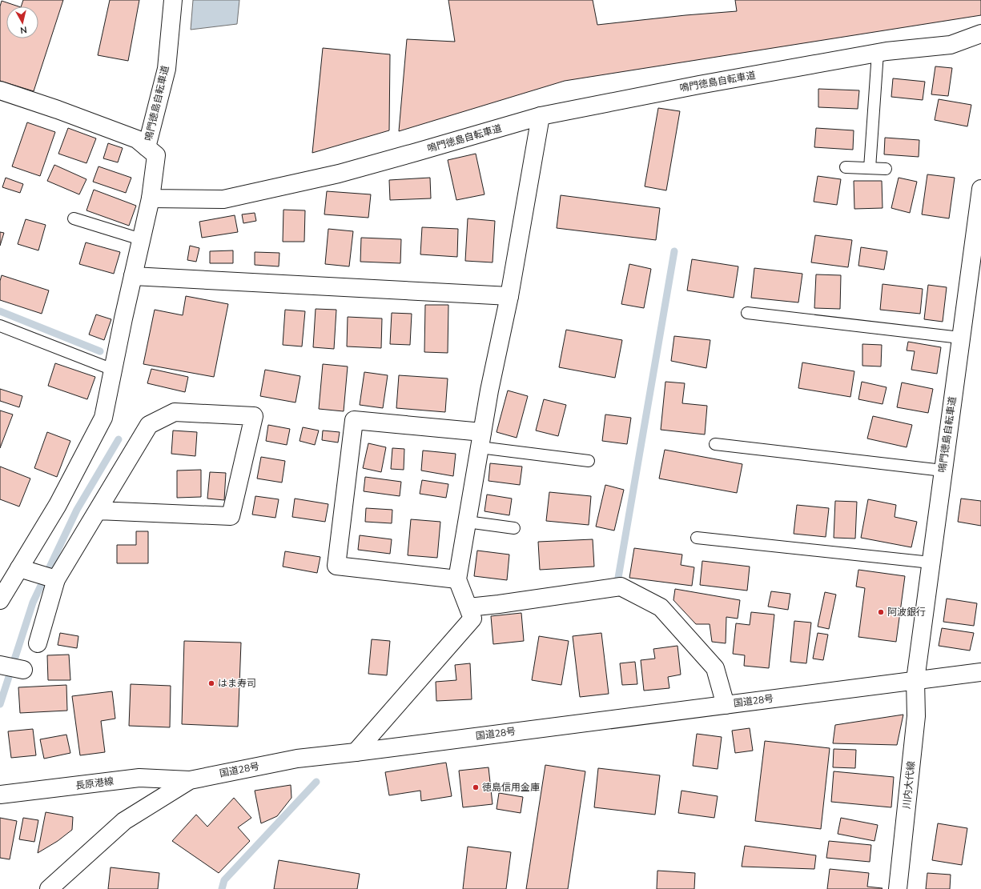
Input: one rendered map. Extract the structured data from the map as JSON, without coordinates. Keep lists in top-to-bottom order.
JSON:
{
  "streets": {
    "main road": [
      "鳴門徳島自転車道",
      "国道28号",
      "長原港線",
      "川内大代線"
    ]
  },
  "crossings": [
    ["鳴門徳島自転車道", "国道28号"],
    ["鳴門徳島自転車道", "川内大代線"],
    ["国道28号", "長原港線"],
    ["国道28号", "川内大代線"]
  ],
  "places": ["阿波銀行", "はま寿司", "徳島信用金庫"],
  "north": "bottom"
}
